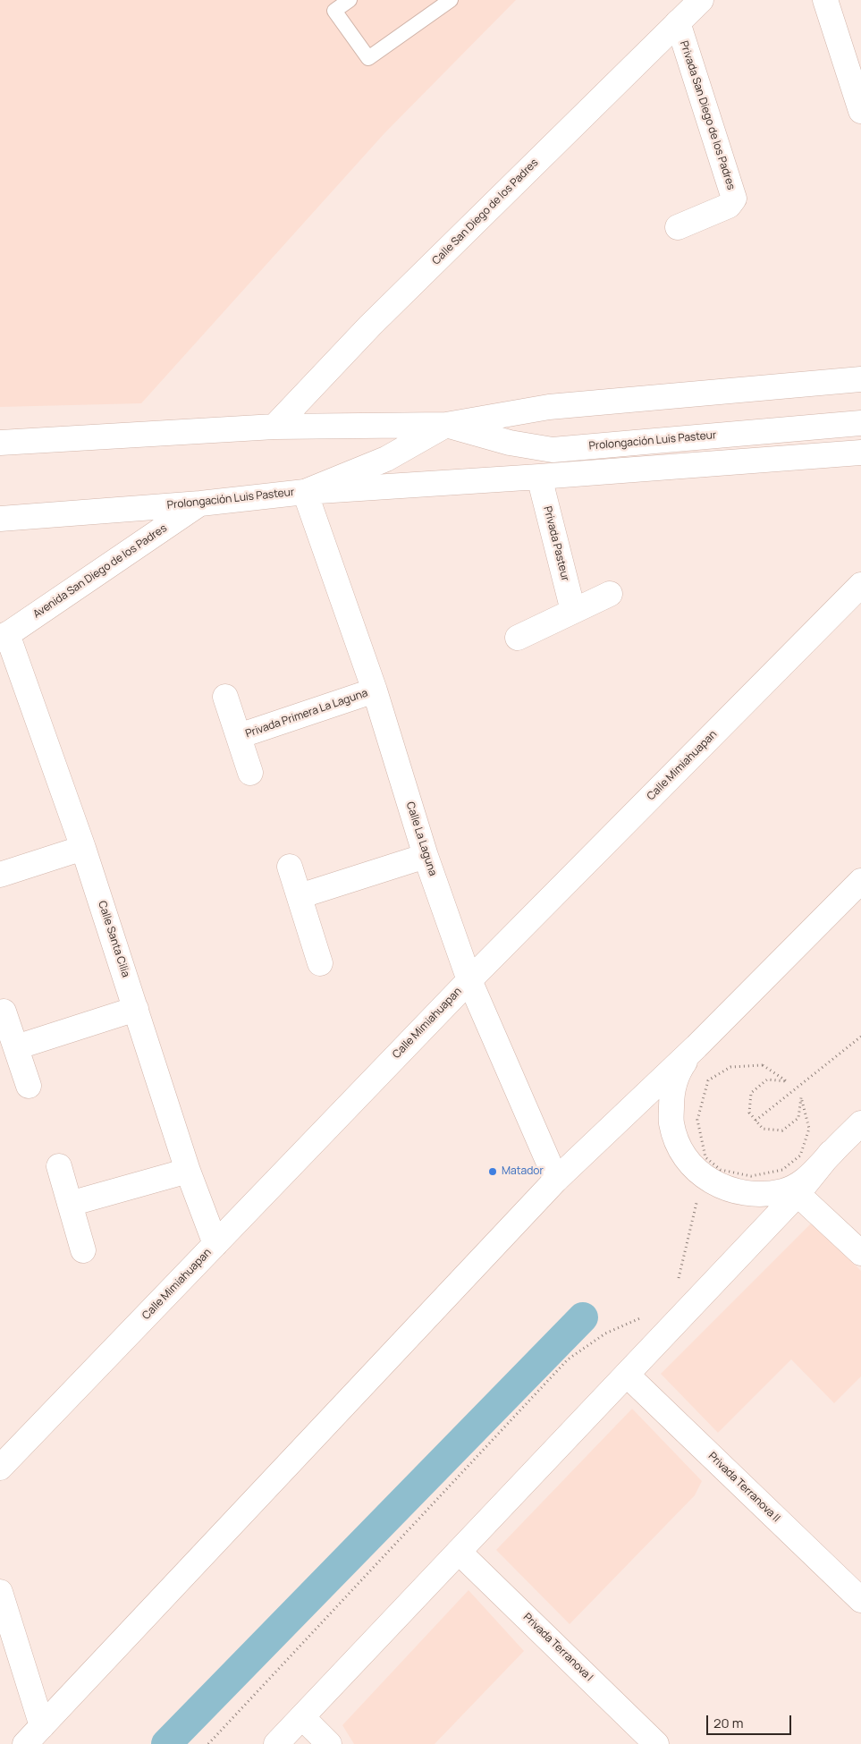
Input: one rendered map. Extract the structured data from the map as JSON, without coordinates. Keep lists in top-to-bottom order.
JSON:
{
  "streets": {
    "street": [
      "Privada San Diego de los Padres",
      "Calle San Diego de los Padres",
      "Prolongación Luis Pasteur",
      "Privada Pasteur",
      "Avenida San Diego de los Padres",
      "Privada Primera La Laguna",
      "Calle Mimiahuapan",
      "Calle La Laguna",
      "Calle Santa Cilia",
      "Privada Terranova II",
      "Privada Terranova I"
    ]
  },
  "crossings": [
    ["Privada San Diego de los Padres", "Calle San Diego de los Padres"],
    ["Calle San Diego de los Padres", "Prolongación Luis Pasteur"],
    ["Prolongación Luis Pasteur", "Avenida San Diego de los Padres"],
    ["Prolongación Luis Pasteur", "Calle La Laguna"],
    ["Avenida San Diego de los Padres", "Calle Santa Cilia"],
    ["Privada Primera La Laguna", "Calle La Laguna"],
    ["Calle Mimiahuapan", "Calle La Laguna"],
    ["Calle Mimiahuapan", "Calle Santa Cilia"]
  ],
  "places": ["Matador"],
  "scale_bar": "20 m"
}
